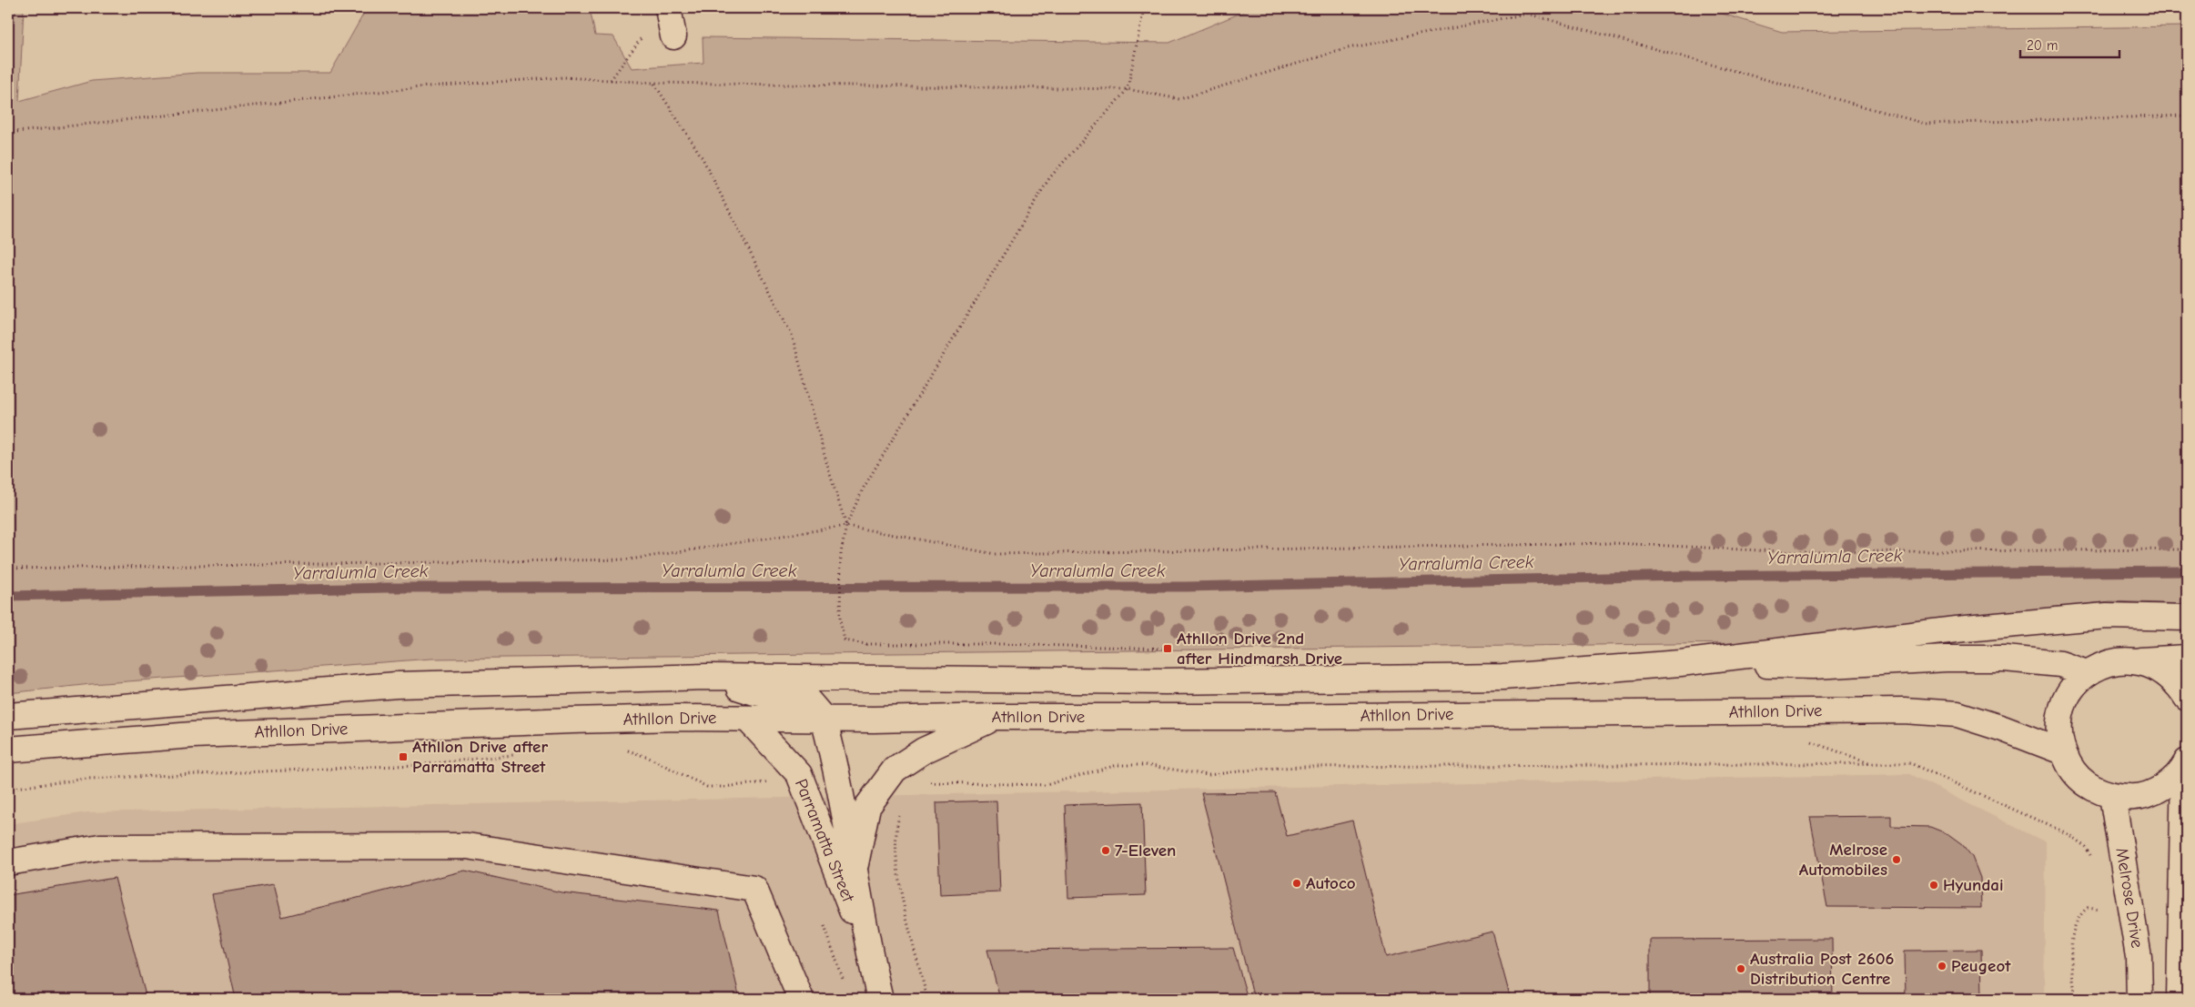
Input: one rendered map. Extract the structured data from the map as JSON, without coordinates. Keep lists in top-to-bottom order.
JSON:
{
  "streets": {
    "main road": ["Athllon Drive", "Parramatta Street", "Melrose Drive"]
  },
  "crossings": [
    ["Athllon Drive", "Parramatta Street"]
  ],
  "water": ["Yarralumla Creek"],
  "places": {
    "transit": ["Athllon Drive 2nd after Hindmarsh Drive", "Athllon Drive after Parramatta Street"],
    "other": [
      "7-Eleven",
      "Melrose Automobiles",
      "Autoco",
      "Hyundai",
      "Peugeot",
      "Australia Post 2606 Distribution Centre"
    ]
  },
  "scale_bar": "20 m"
}
